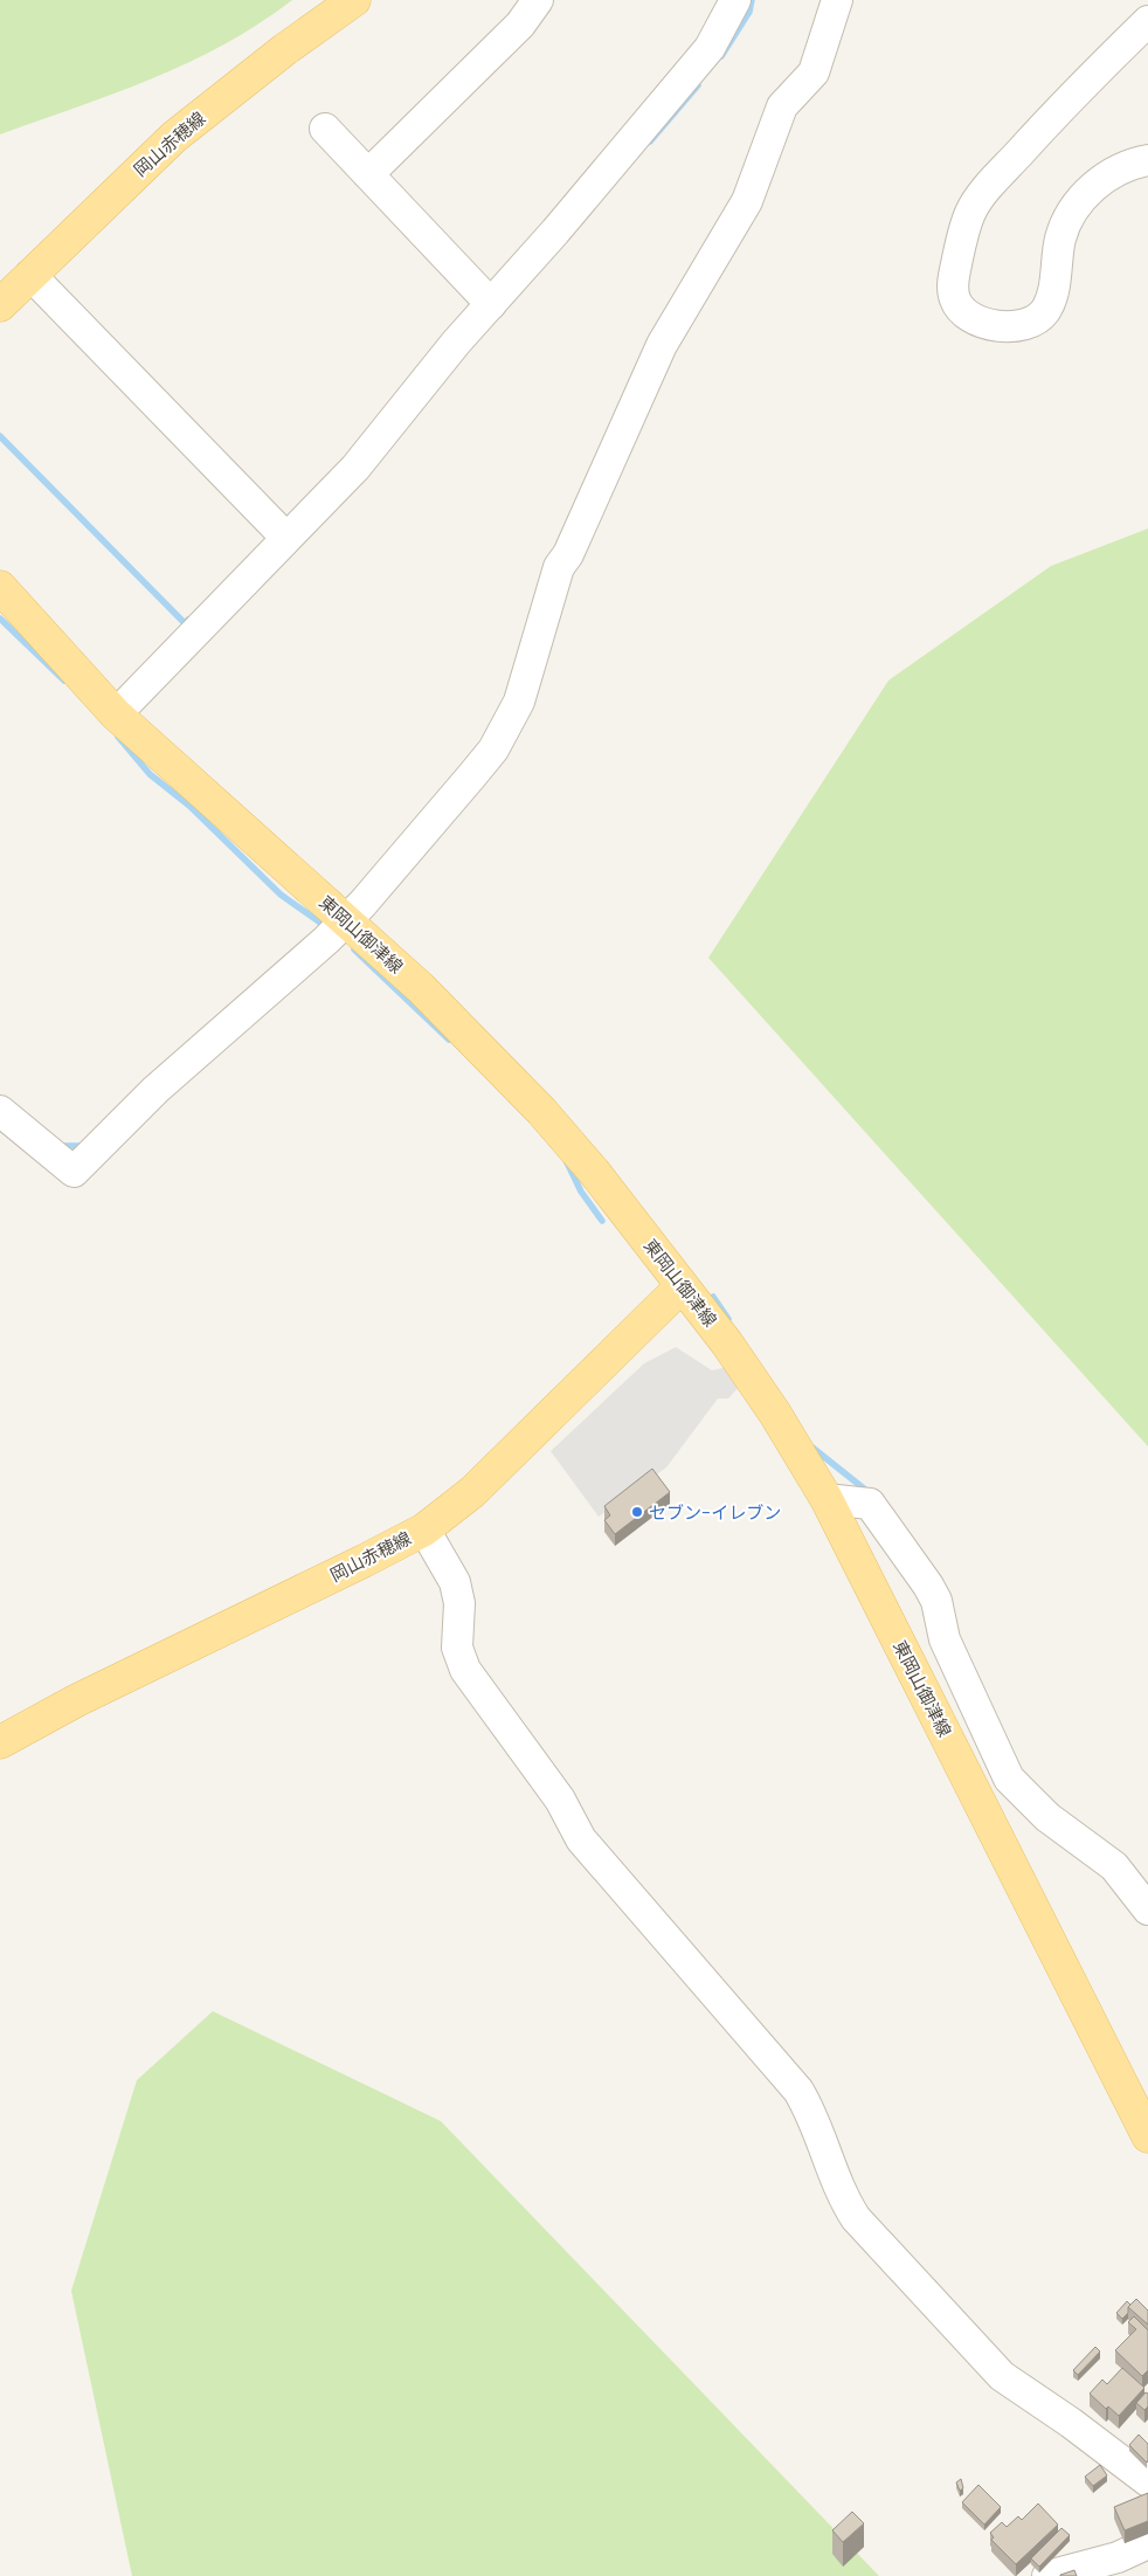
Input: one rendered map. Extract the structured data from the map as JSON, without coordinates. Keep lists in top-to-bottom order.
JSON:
{
  "streets": {
    "main road": ["岡山赤穂線", "東岡山御津線"]
  },
  "crossings": [
    ["岡山赤穂線", "東岡山御津線"]
  ],
  "places": ["セブン-イレブン"]
}
